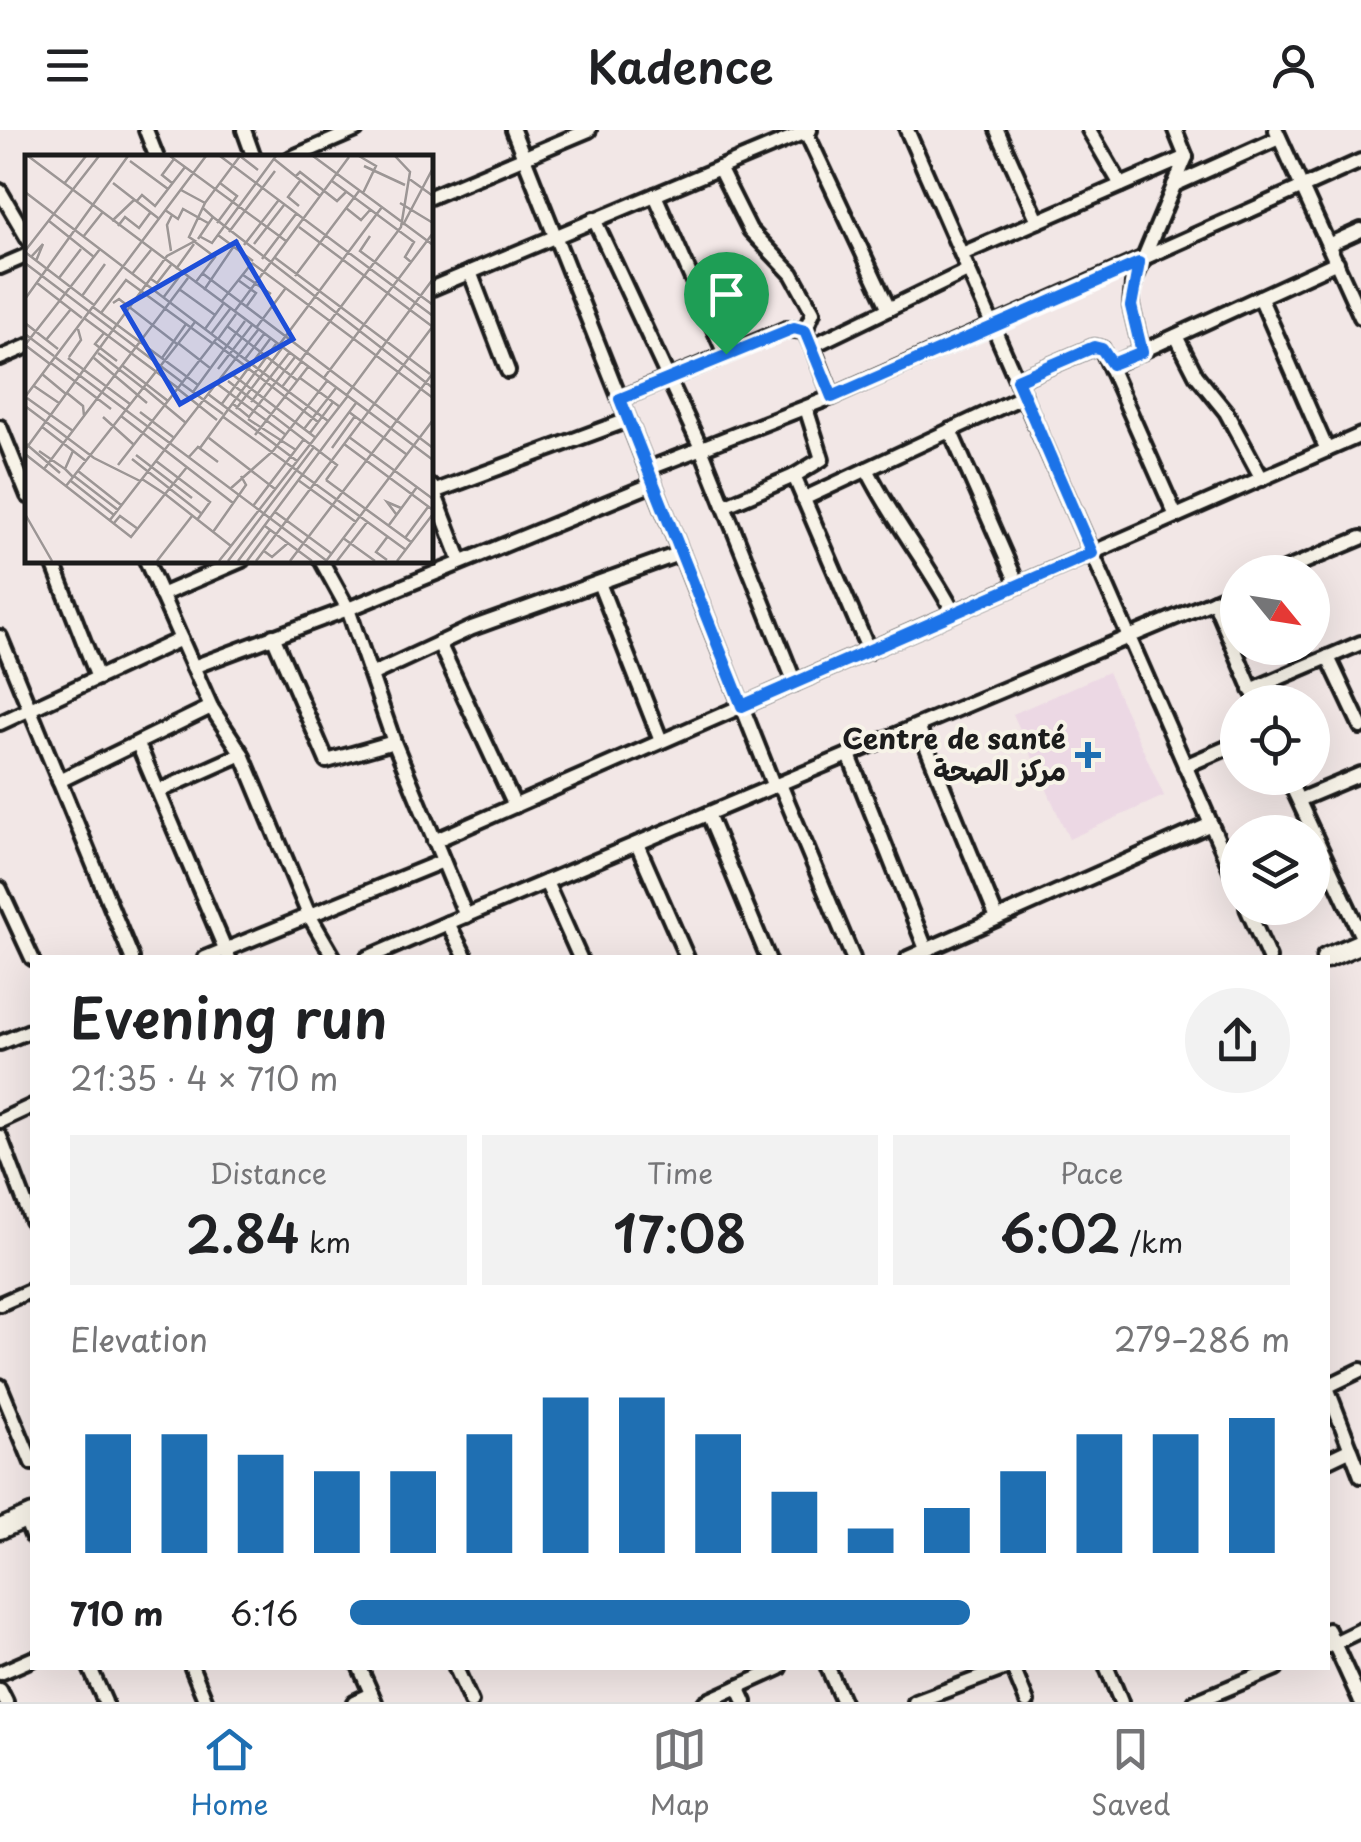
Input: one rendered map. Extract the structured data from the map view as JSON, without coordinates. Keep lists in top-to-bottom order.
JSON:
{
  "places": {
    "health": ["Centre de santé مركز الصحة"]
  },
  "north": "bottom right",
  "page": {
    "header": "Kadence",
    "heading": ["Evening run", "21:35 · 4 × 710 m"],
    "stats": [
      ["Distance", "2.84 km"],
      ["Time", "17:08"],
      ["Pace", "6:02 /km"]
    ],
    "chart": ["Elevation", "279–286 m"],
    "list": [
      {
        "name": "710 m",
        "note": "6:16"
      }
    ],
    "tabs": ["Home", "Map", "Saved"]
  }
}
